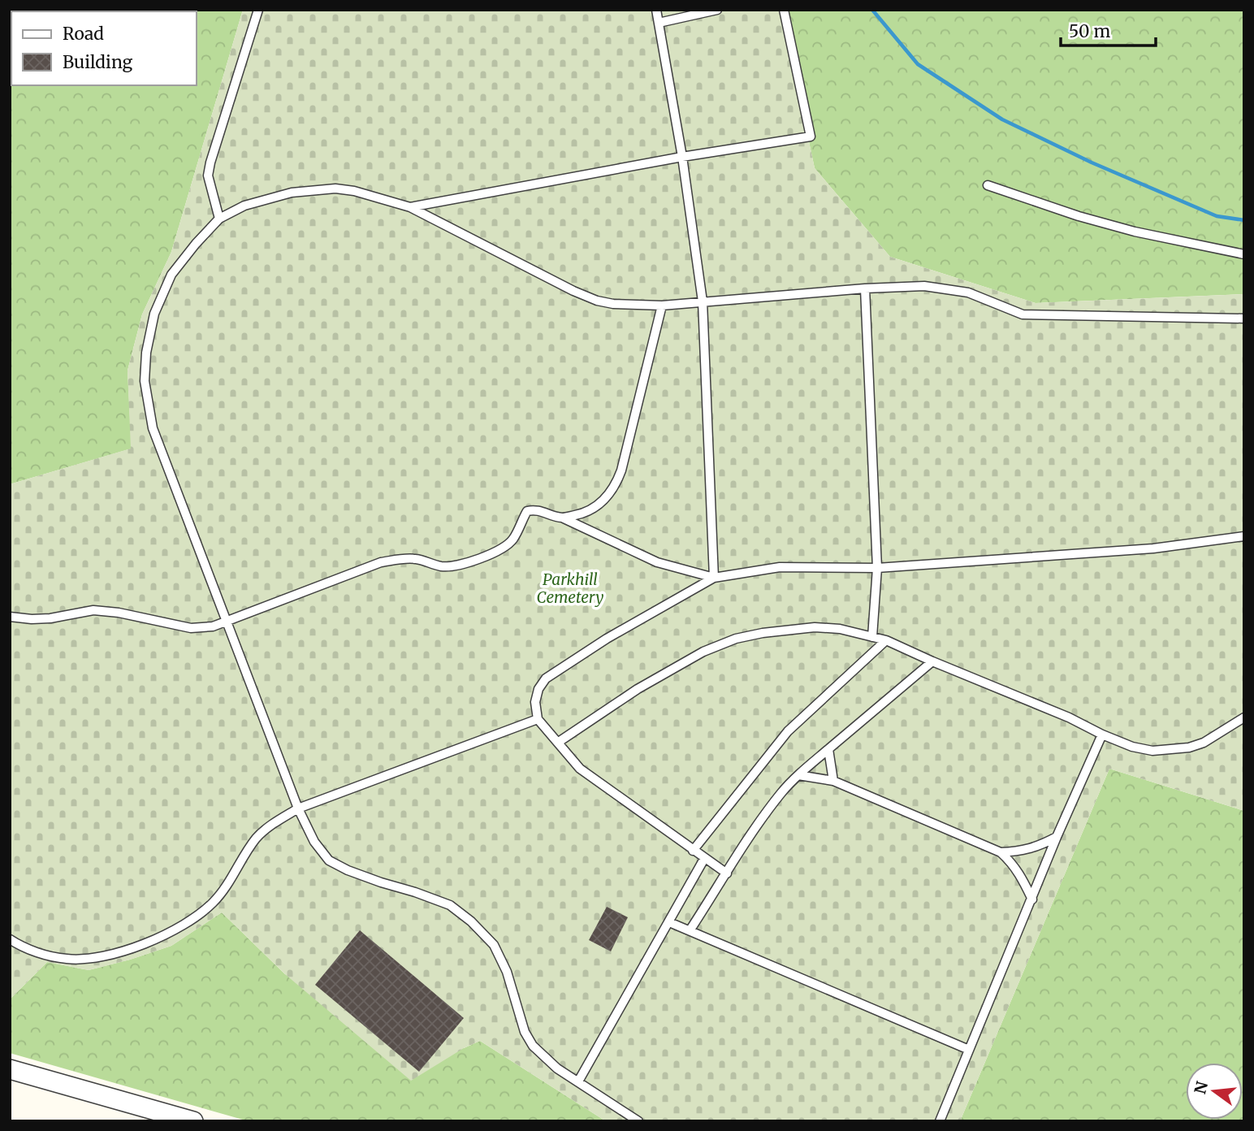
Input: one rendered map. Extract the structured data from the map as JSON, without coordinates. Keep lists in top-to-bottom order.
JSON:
{
  "parks": ["Parkhill Cemetery"],
  "legend": ["Road", "Building"],
  "scale_bar": "50 m",
  "north": "left"
}
